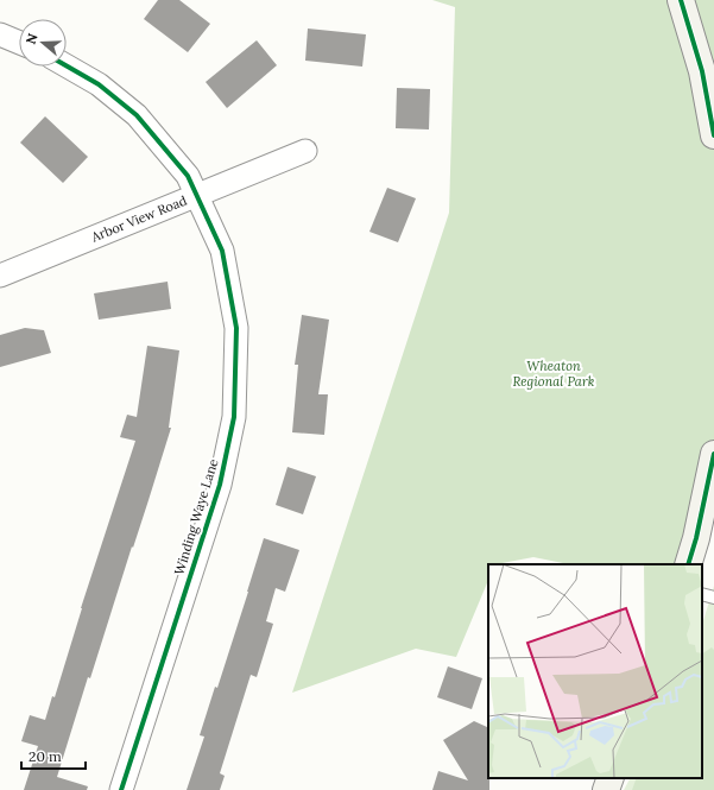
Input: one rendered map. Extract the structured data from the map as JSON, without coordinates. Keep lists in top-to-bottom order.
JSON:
{
  "streets": {
    "street": ["Arbor View Road", "Winding Waye Lane"]
  },
  "crossings": [
    ["Arbor View Road", "Winding Waye Lane"]
  ],
  "parks": ["Wheaton Regional Park"],
  "scale_bar": "20 m",
  "north": "left"
}
